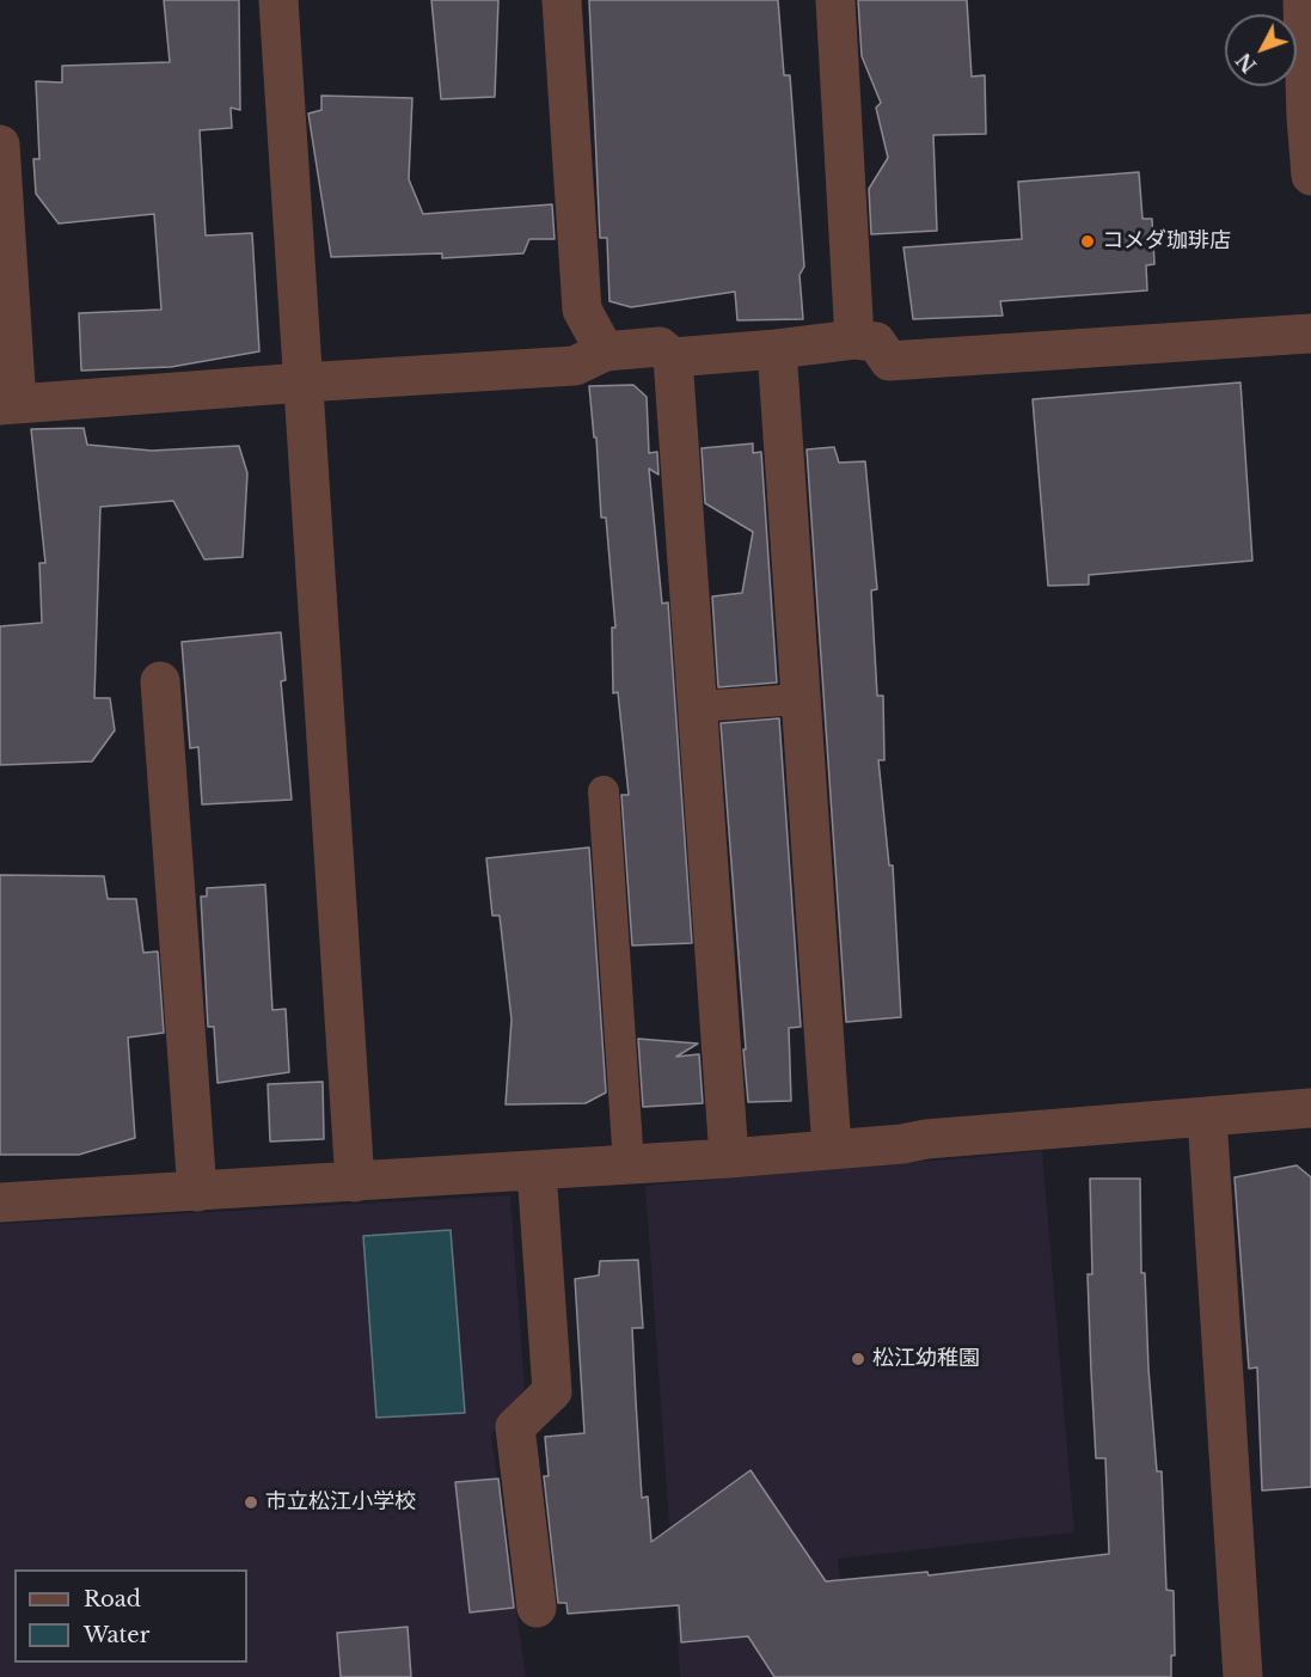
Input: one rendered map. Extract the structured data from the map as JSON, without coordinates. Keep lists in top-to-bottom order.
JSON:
{
  "places": ["コメダ珈琲店", "松江幼稚園", "市立松江小学校"],
  "legend": ["Road", "Water"],
  "north": "bottom left"
}
